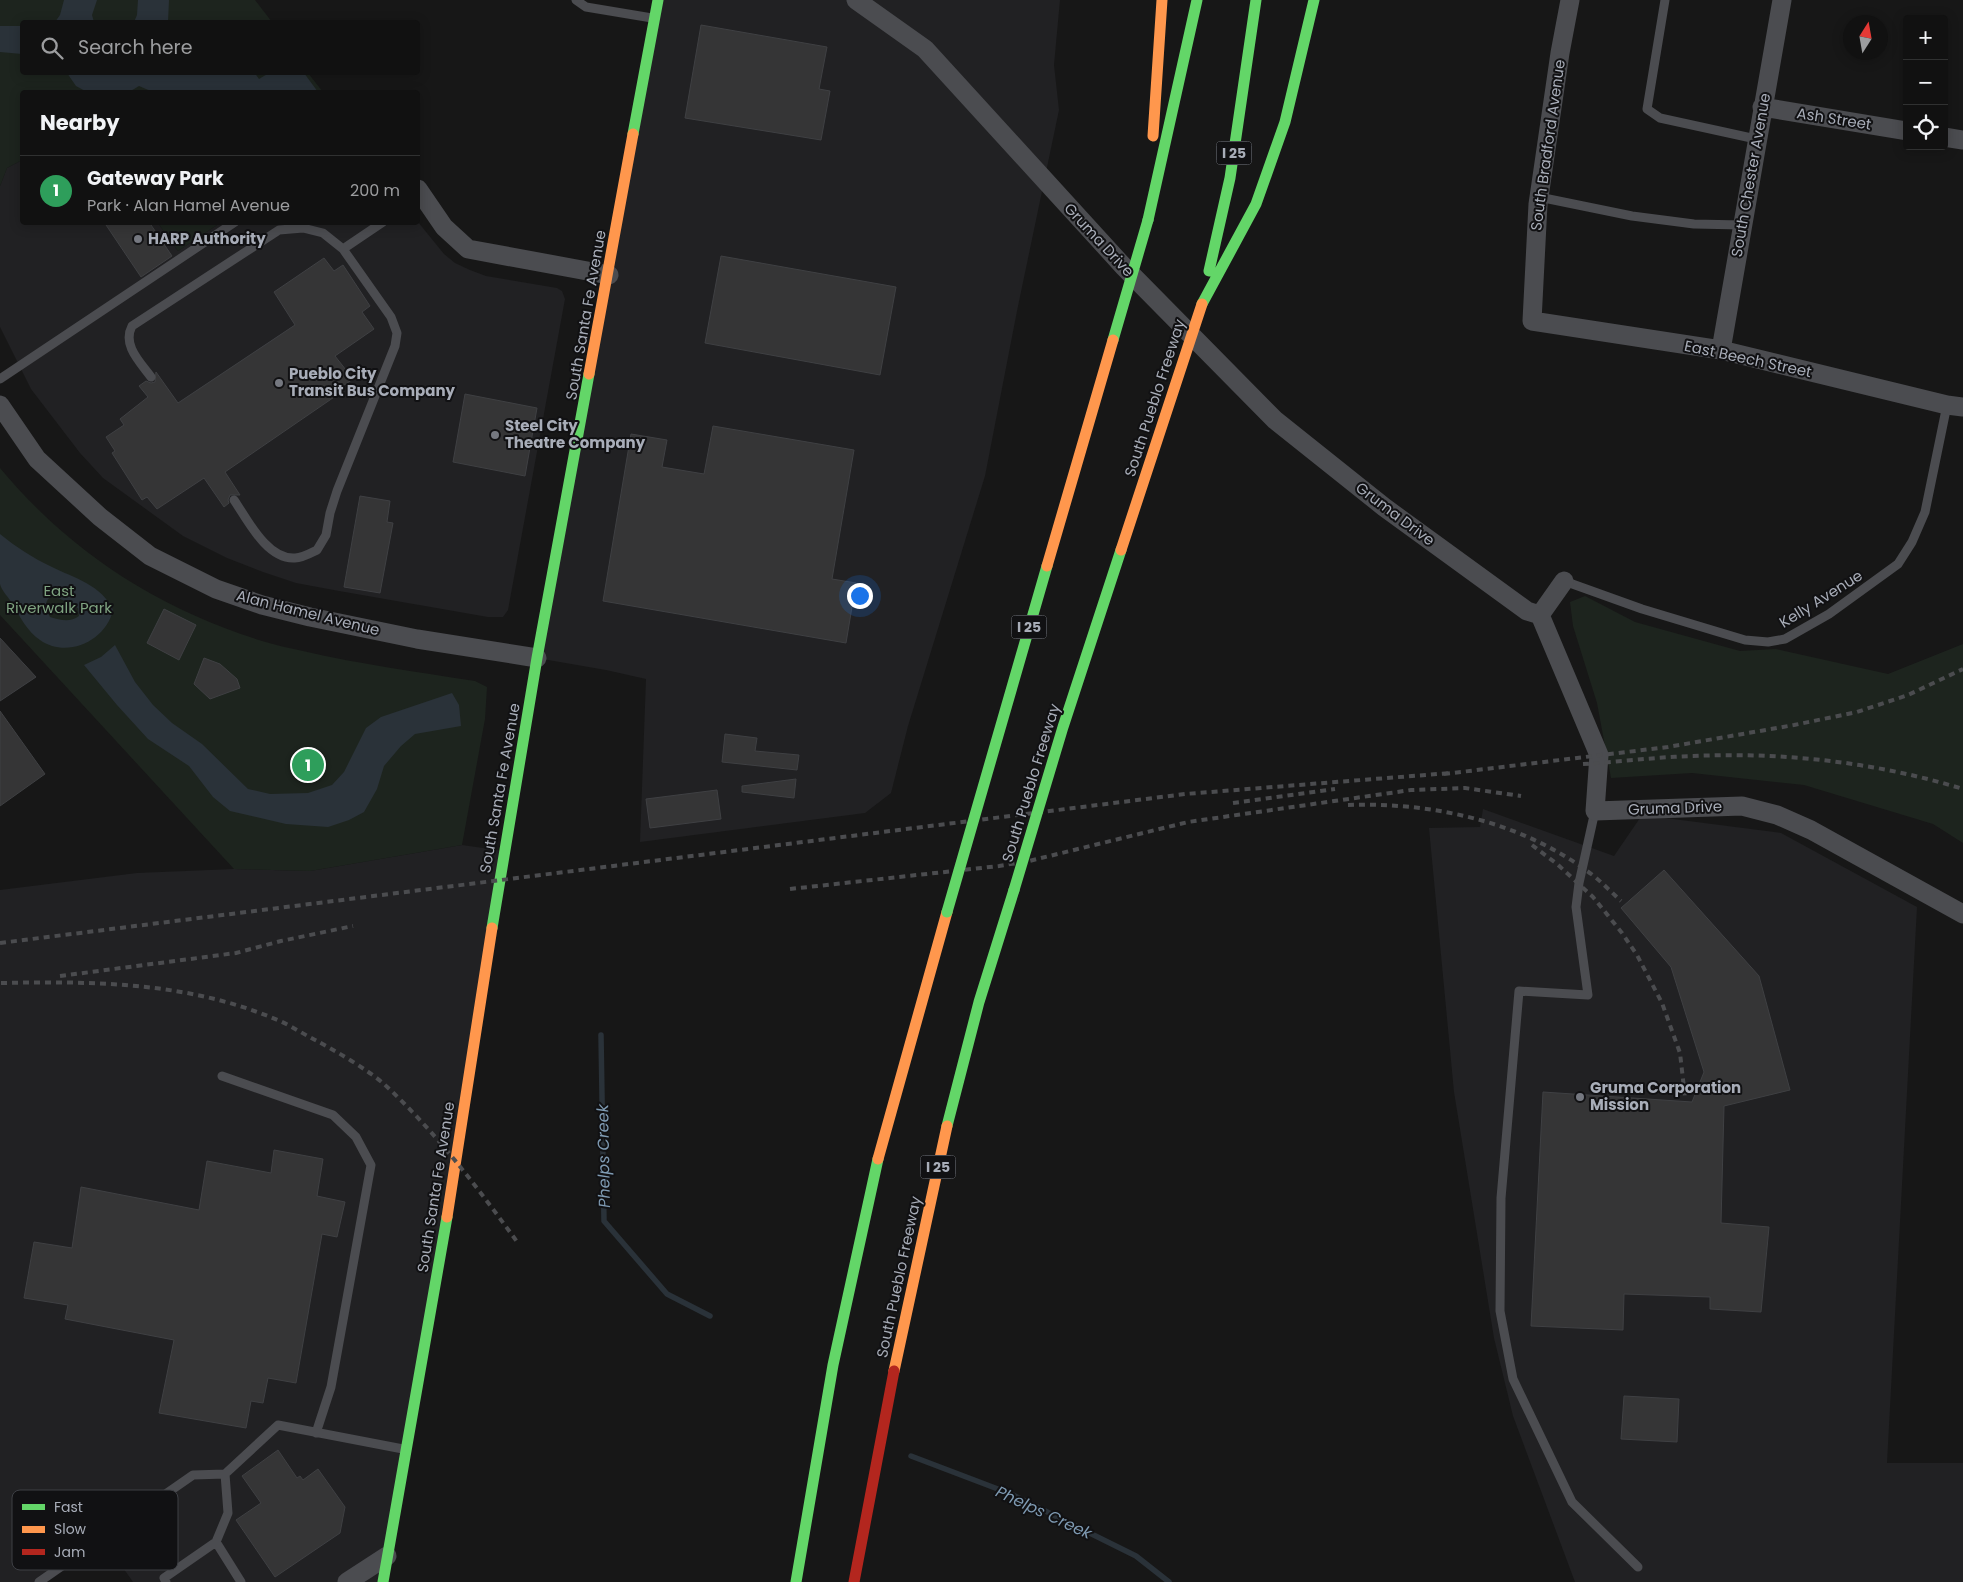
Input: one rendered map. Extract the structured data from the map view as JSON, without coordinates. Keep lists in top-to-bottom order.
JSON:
{
  "streets": {
    "main road": ["I 25", "South Santa Fe Avenue", "South Pueblo Freeway"],
    "street": [
      "Ash Street",
      "South Bradford Avenue",
      "South Chester Avenue",
      "Gruma Drive",
      "East Beech Street",
      "Alan Hamel Avenue"
    ],
    "lane": ["Kelly Avenue"]
  },
  "crossings": [
    ["Ash Street", "South Chester Avenue"],
    ["South Bradford Avenue", "East Beech Street"],
    ["South Chester Avenue", "East Beech Street"],
    ["South Santa Fe Avenue", "Alan Hamel Avenue"],
    ["East Beech Street", "Kelly Avenue"]
  ],
  "water": ["Phelps Creek"],
  "parks": ["East Riverwalk Park"],
  "places": [
    "HARP Authority",
    "Pueblo City Transit Bus Company",
    "Steel City Theatre Company",
    "Gruma Corporation Mission"
  ],
  "legend": ["Fast", "Slow", "Jam"],
  "north": "top",
  "page": {
    "map_buttons": ["+", "−"],
    "search": "Search here",
    "heading": "Nearby",
    "list": [
      {
        "mark": "1",
        "name": "Gateway Park",
        "note": "Park · Alan Hamel Avenue",
        "value": "200 m"
      }
    ],
    "pins": "1"
  }
}
